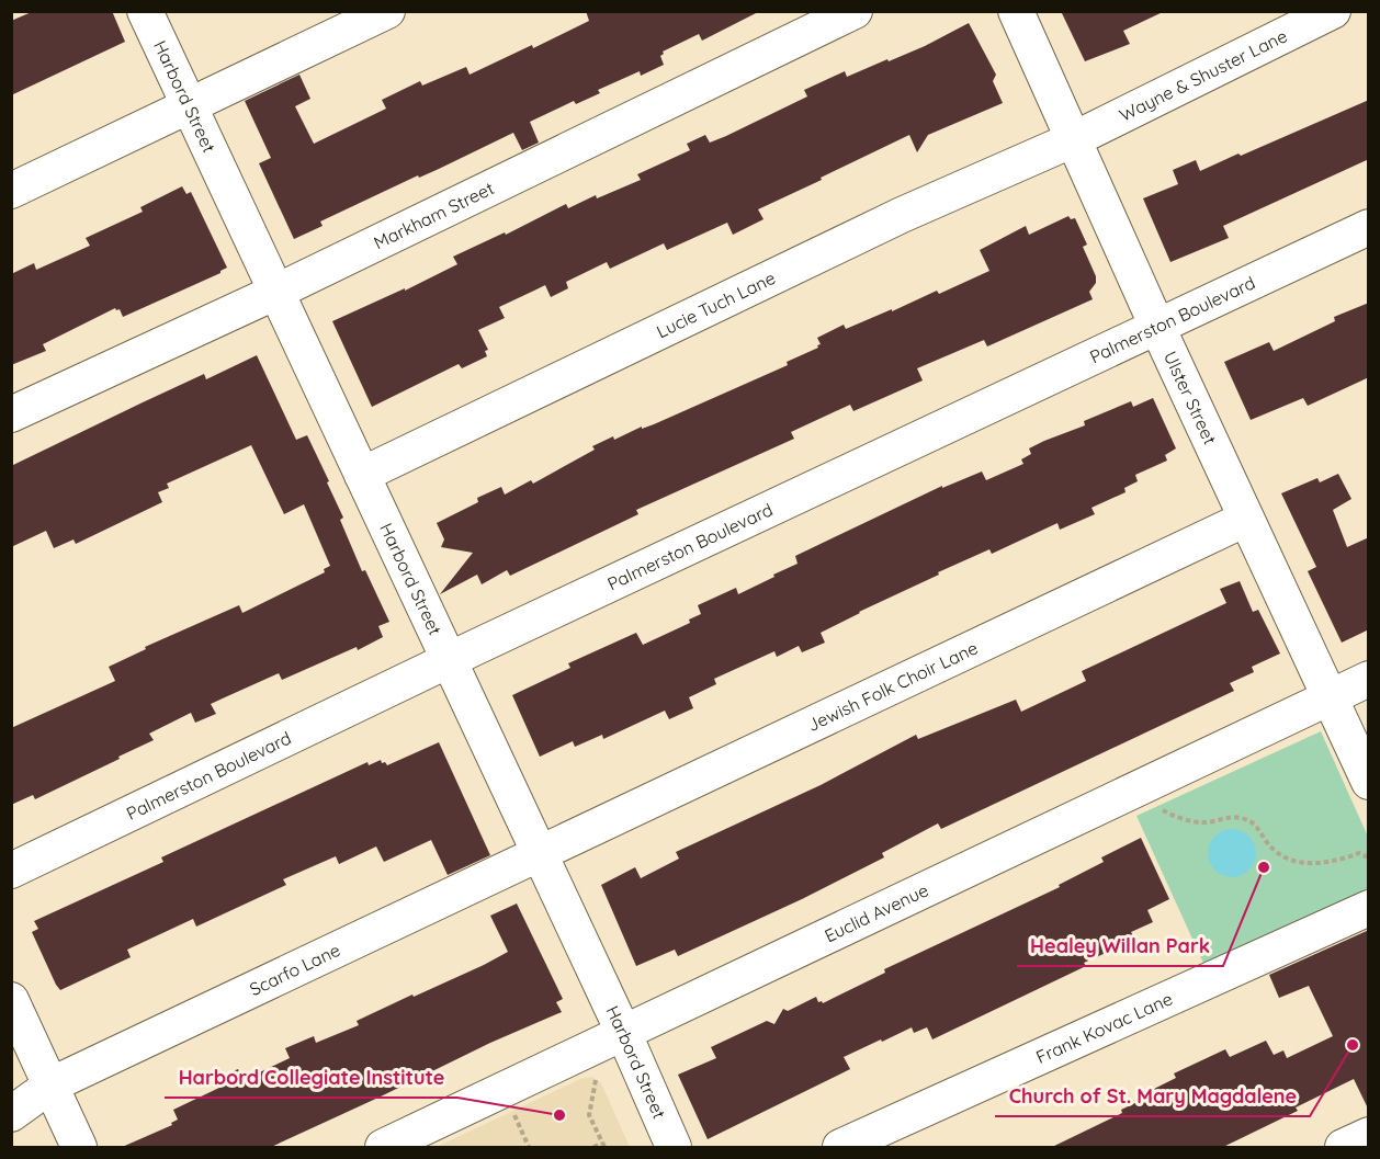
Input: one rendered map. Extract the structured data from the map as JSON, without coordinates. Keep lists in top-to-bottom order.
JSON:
{
  "streets": {
    "street": [
      "Wayne & Shuster Lane",
      "Harbord Street",
      "Markham Street",
      "Lucie Tuch Lane",
      "Palmerston Boulevard",
      "Ulster Street",
      "Jewish Folk Choir Lane",
      "Euclid Avenue",
      "Scarfo Lane",
      "Frank Kovac Lane"
    ]
  },
  "crossings": [
    ["Wayne & Shuster Lane", "Lucie Tuch Lane"],
    ["Wayne & Shuster Lane", "Ulster Street"],
    ["Harbord Street", "Markham Street"],
    ["Harbord Street", "Lucie Tuch Lane"],
    ["Harbord Street", "Palmerston Boulevard"],
    ["Harbord Street", "Jewish Folk Choir Lane"],
    ["Harbord Street", "Euclid Avenue"],
    ["Harbord Street", "Scarfo Lane"],
    ["Lucie Tuch Lane", "Ulster Street"],
    ["Palmerston Boulevard", "Ulster Street"],
    ["Ulster Street", "Jewish Folk Choir Lane"],
    ["Ulster Street", "Euclid Avenue"],
    ["Jewish Folk Choir Lane", "Scarfo Lane"]
  ],
  "places": ["Healey Willan Park", "Church of St. Mary Magdalene", "Harbord Collegiate Institute"]
}
